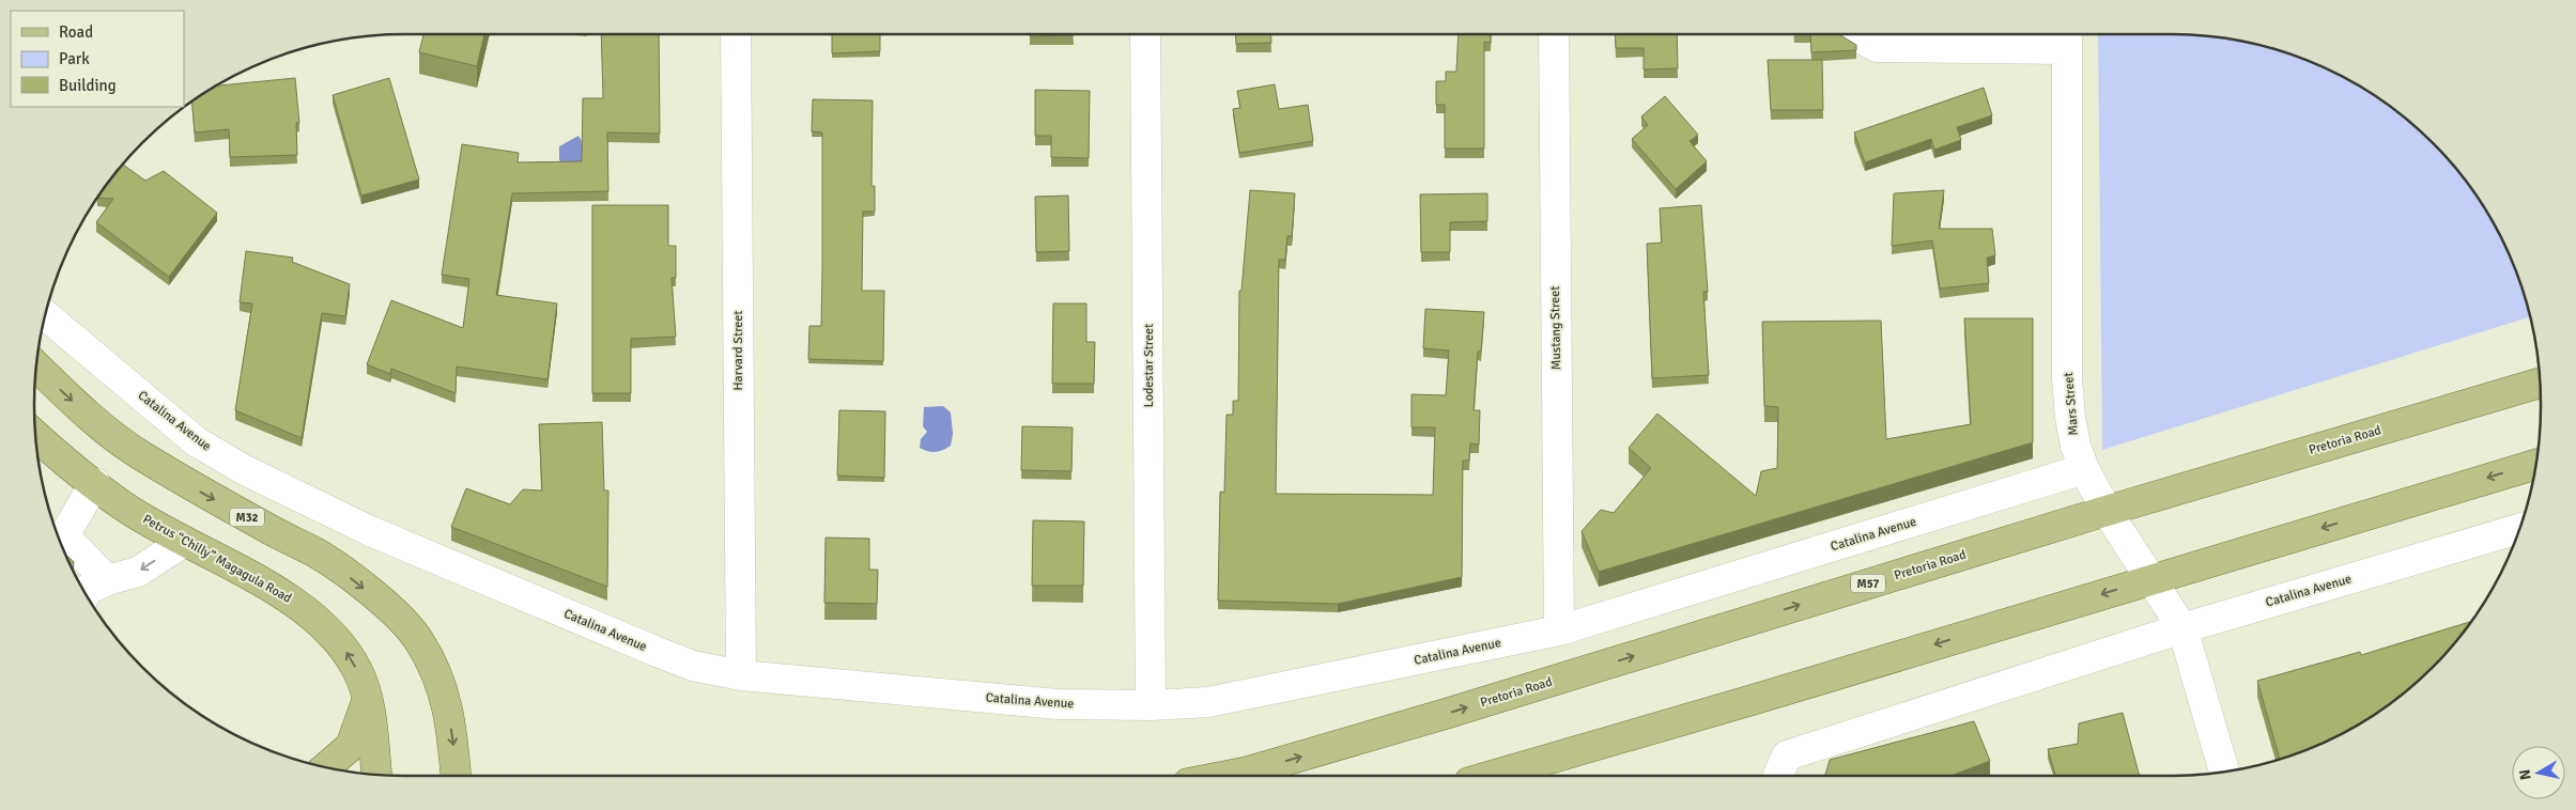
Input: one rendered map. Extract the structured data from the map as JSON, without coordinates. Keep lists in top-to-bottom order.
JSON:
{
  "streets": {
    "main road": [
      "Pretoria Road",
      "M32",
      "Petrus “Chilly” Magagula Road",
      "M57"
    ],
    "street": [
      "Mustang Street",
      "Harvard Street",
      "Lodestar Street",
      "Mars Street",
      "Catalina Avenue"
    ]
  },
  "crossings": [
    ["Mustang Street", "Catalina Avenue"],
    ["Harvard Street", "Catalina Avenue"],
    ["Lodestar Street", "Catalina Avenue"],
    ["Mars Street", "Catalina Avenue"],
    ["Mars Street", "Pretoria Road"]
  ],
  "legend": ["Road", "Park", "Building"],
  "north": "left"
}
